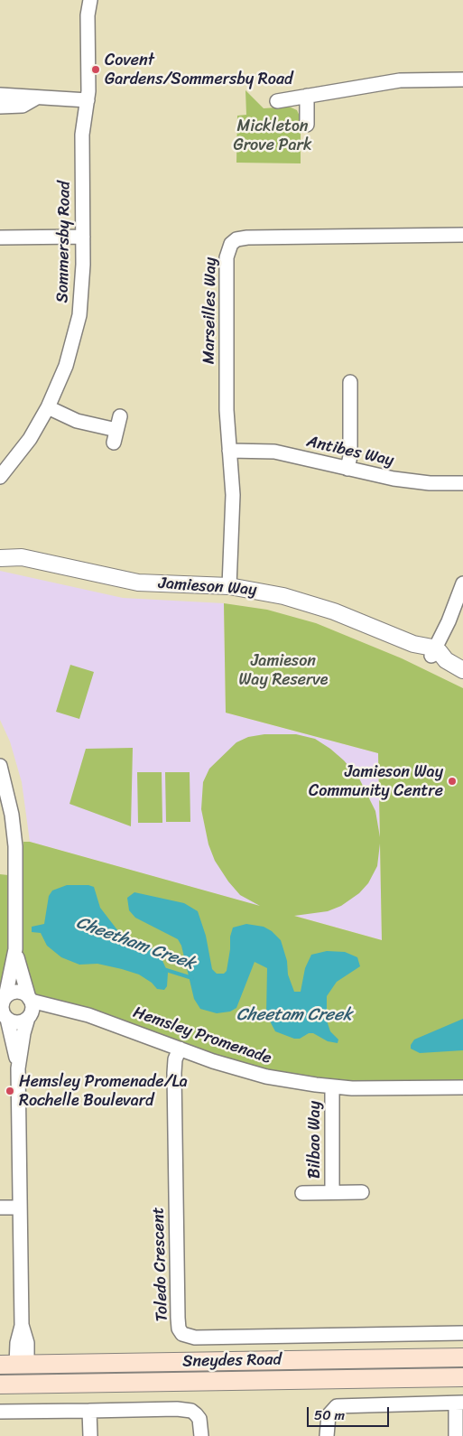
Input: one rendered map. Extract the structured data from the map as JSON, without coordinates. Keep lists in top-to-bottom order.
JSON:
{
  "streets": {
    "main road": ["Sneydes Road"],
    "street": [
      "Sommersby Road",
      "Marseilles Way",
      "Antibes Way",
      "Jamieson Way",
      "Hemsley Promenade",
      "Bilbao Way",
      "Toledo Crescent"
    ]
  },
  "crossings": [
    ["Marseilles Way", "Antibes Way"],
    ["Marseilles Way", "Jamieson Way"],
    ["Hemsley Promenade", "Bilbao Way"],
    ["Hemsley Promenade", "Toledo Crescent"]
  ],
  "water": ["Cheetham Creek", "Cheetam Creek"],
  "parks": ["Mickleton Grove Park", "Jamieson Way Reserve"],
  "places": ["Covent Gardens/Sommersby Road", "Jamieson Way Community Centre", "Hemsley Promenade/La Rochelle Boulevard"],
  "scale_bar": "50 m"
}
